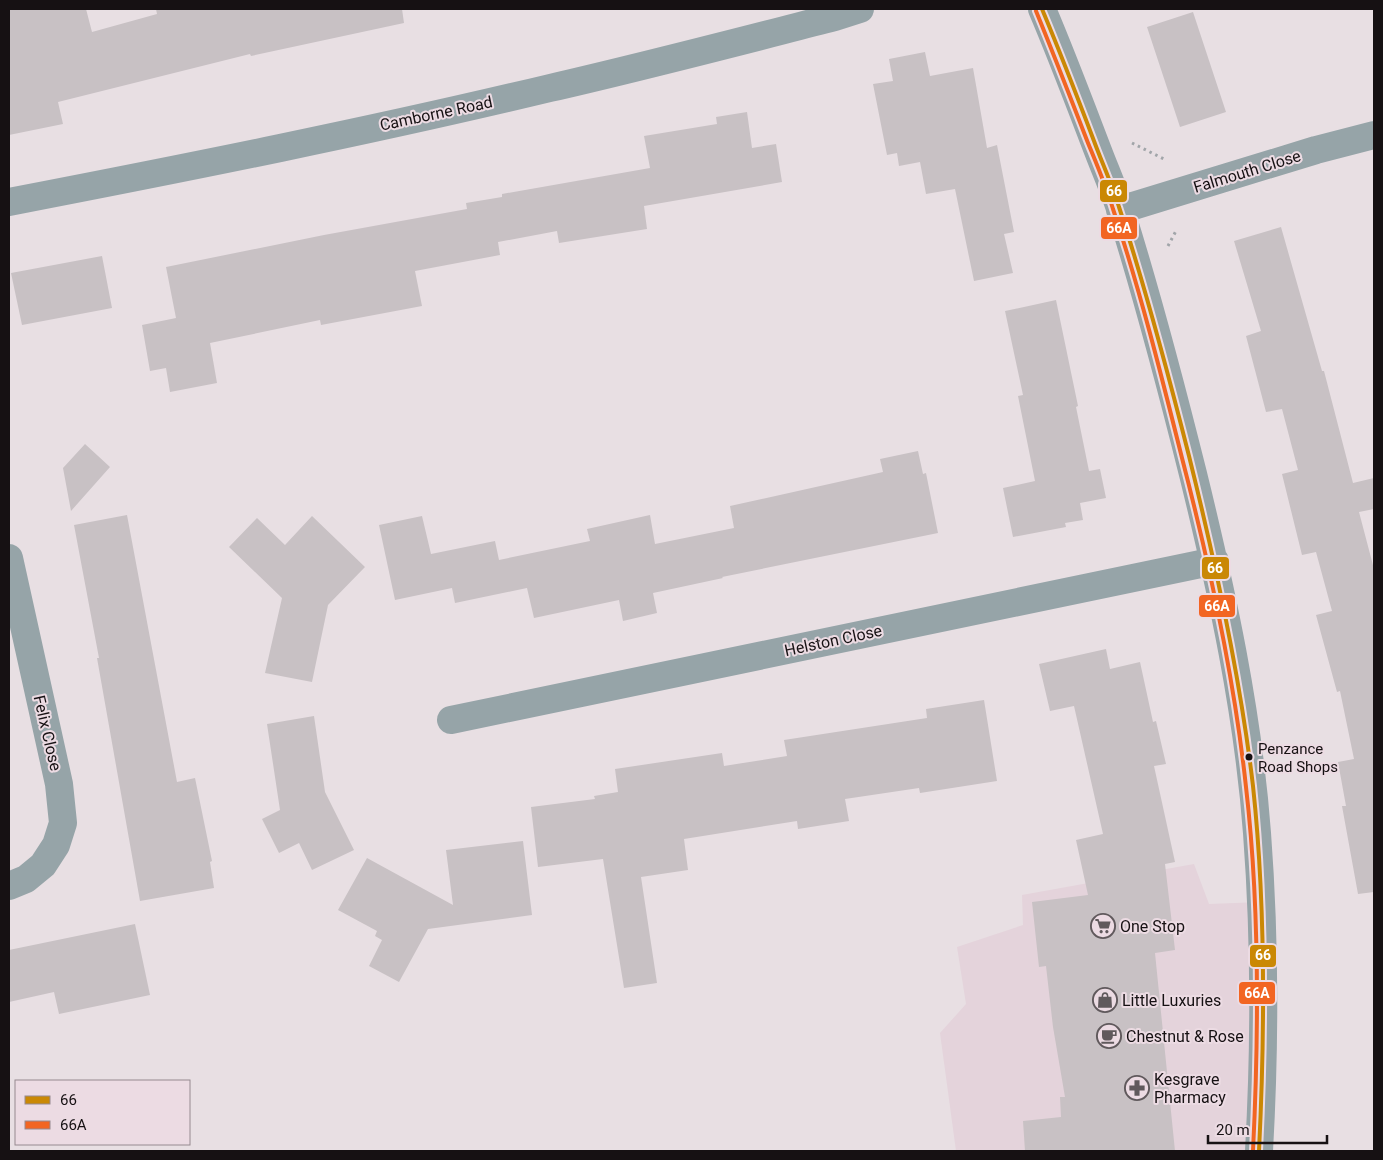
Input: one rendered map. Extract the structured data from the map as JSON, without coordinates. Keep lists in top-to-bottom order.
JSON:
{
  "streets": {
    "street": [
      "Camborne Road",
      "Falmouth Close",
      "Helston Close",
      "Felix Close"
    ]
  },
  "places": {
    "other": ["Penzance Road Shops"],
    "supermarket": ["One Stop"],
    "shop": ["Little Luxuries"],
    "cafe": ["Chestnut & Rose"],
    "pharmacy": ["Kesgrave Pharmacy"]
  },
  "lines": ["transit line 66", "transit line 66A"],
  "legend": ["66", "66A"],
  "scale_bar": "20 m"
}
